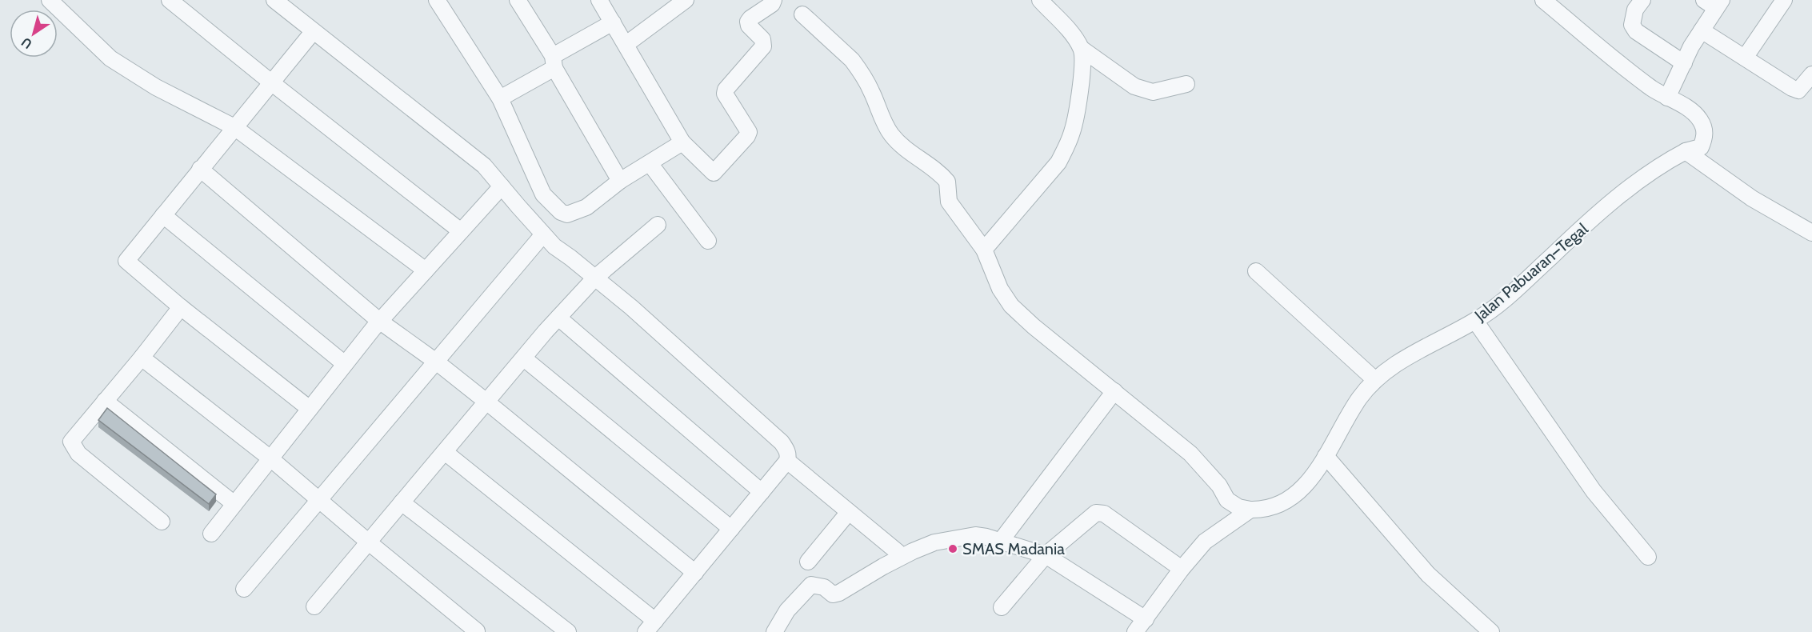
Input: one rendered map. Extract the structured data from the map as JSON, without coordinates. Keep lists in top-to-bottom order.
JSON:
{
  "streets": {
    "street": ["Jalan Pabuaran–Tegal"]
  },
  "places": ["SMAS Madania"],
  "north": "bottom left"
}
